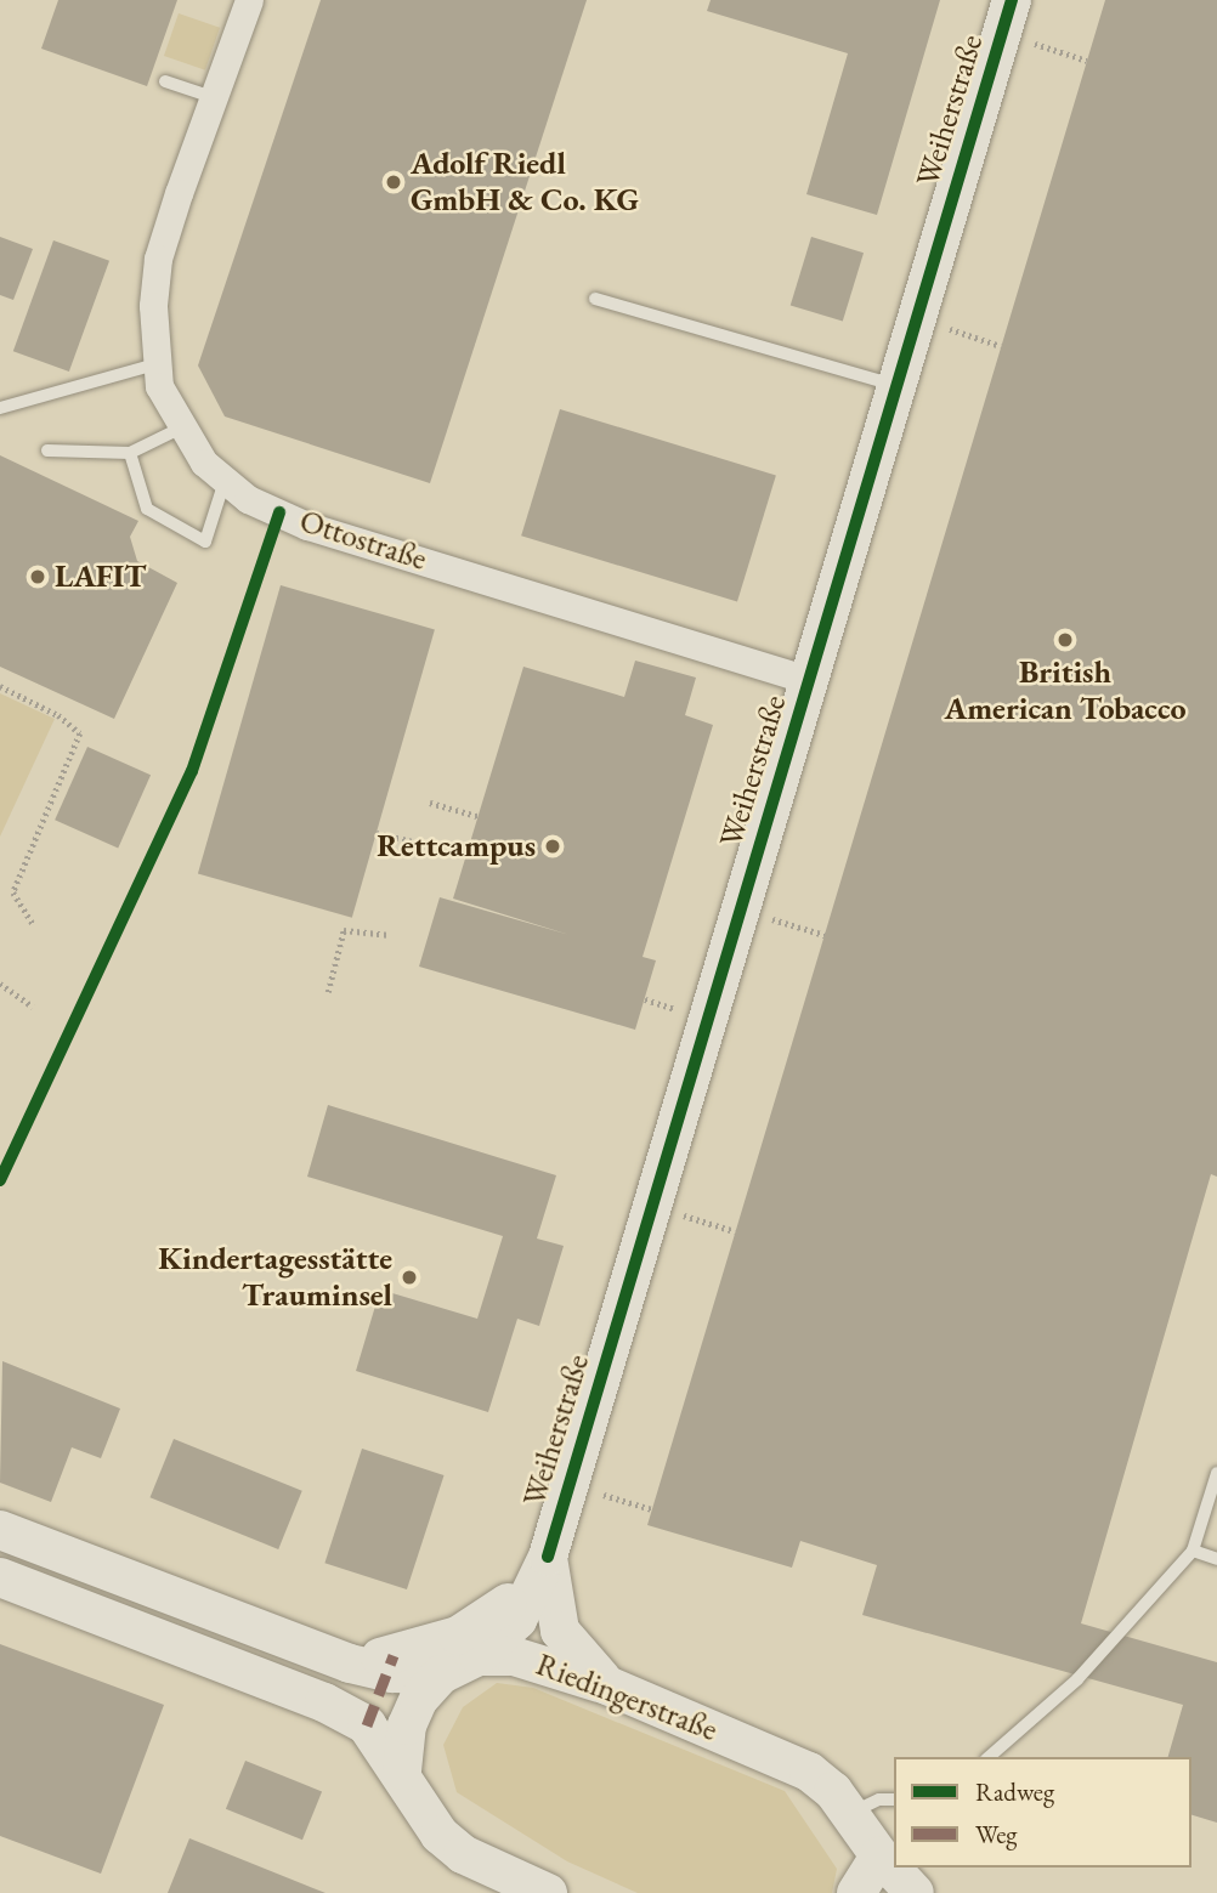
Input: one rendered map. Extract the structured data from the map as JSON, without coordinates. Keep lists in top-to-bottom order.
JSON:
{
  "streets": {
    "street": ["Weiherstraße", "Ottostraße", "Riedingerstraße"]
  },
  "crossings": [
    ["Weiherstraße", "Ottostraße"],
    ["Weiherstraße", "Riedingerstraße"]
  ],
  "places": [
    "Adolf Riedl GmbH & Co. KG",
    "LAFIT",
    "British American Tobacco",
    "Rettcampus",
    "Kindertagesstätte Trauminsel"
  ],
  "legend": ["Radweg", "Weg"]
}
